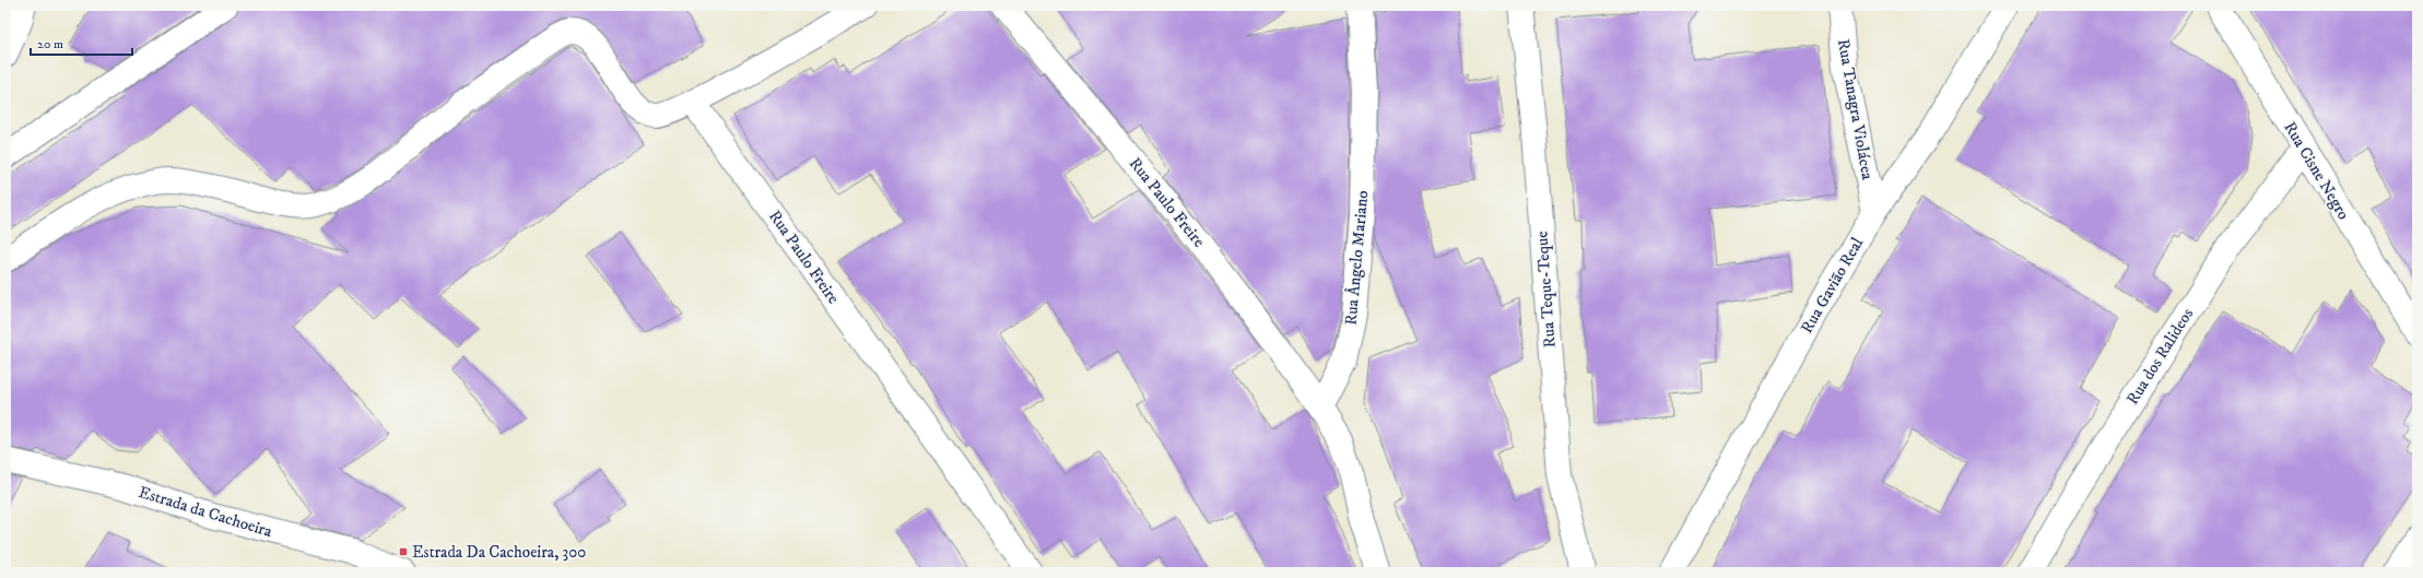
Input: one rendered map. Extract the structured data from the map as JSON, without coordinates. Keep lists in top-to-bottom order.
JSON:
{
  "streets": {
    "street": [
      "Rua Tanagra Violácea",
      "Rua Cisne Negro",
      "Rua Paulo Freire",
      "Rua Ângelo Mariano",
      "Rua Gavião Real",
      "Rua Teque-Teque",
      "Rua dos Ralideos",
      "Estrada da Cachoeira"
    ]
  },
  "crossings": [
    ["Rua Tanagra Violácea", "Rua Gavião Real"],
    ["Rua Cisne Negro", "Rua dos Ralideos"],
    ["Rua Paulo Freire", "Rua Ângelo Mariano"]
  ],
  "places": {
    "transit": ["Estrada Da Cachoeira, 300"]
  },
  "scale_bar": "20 m"
}
